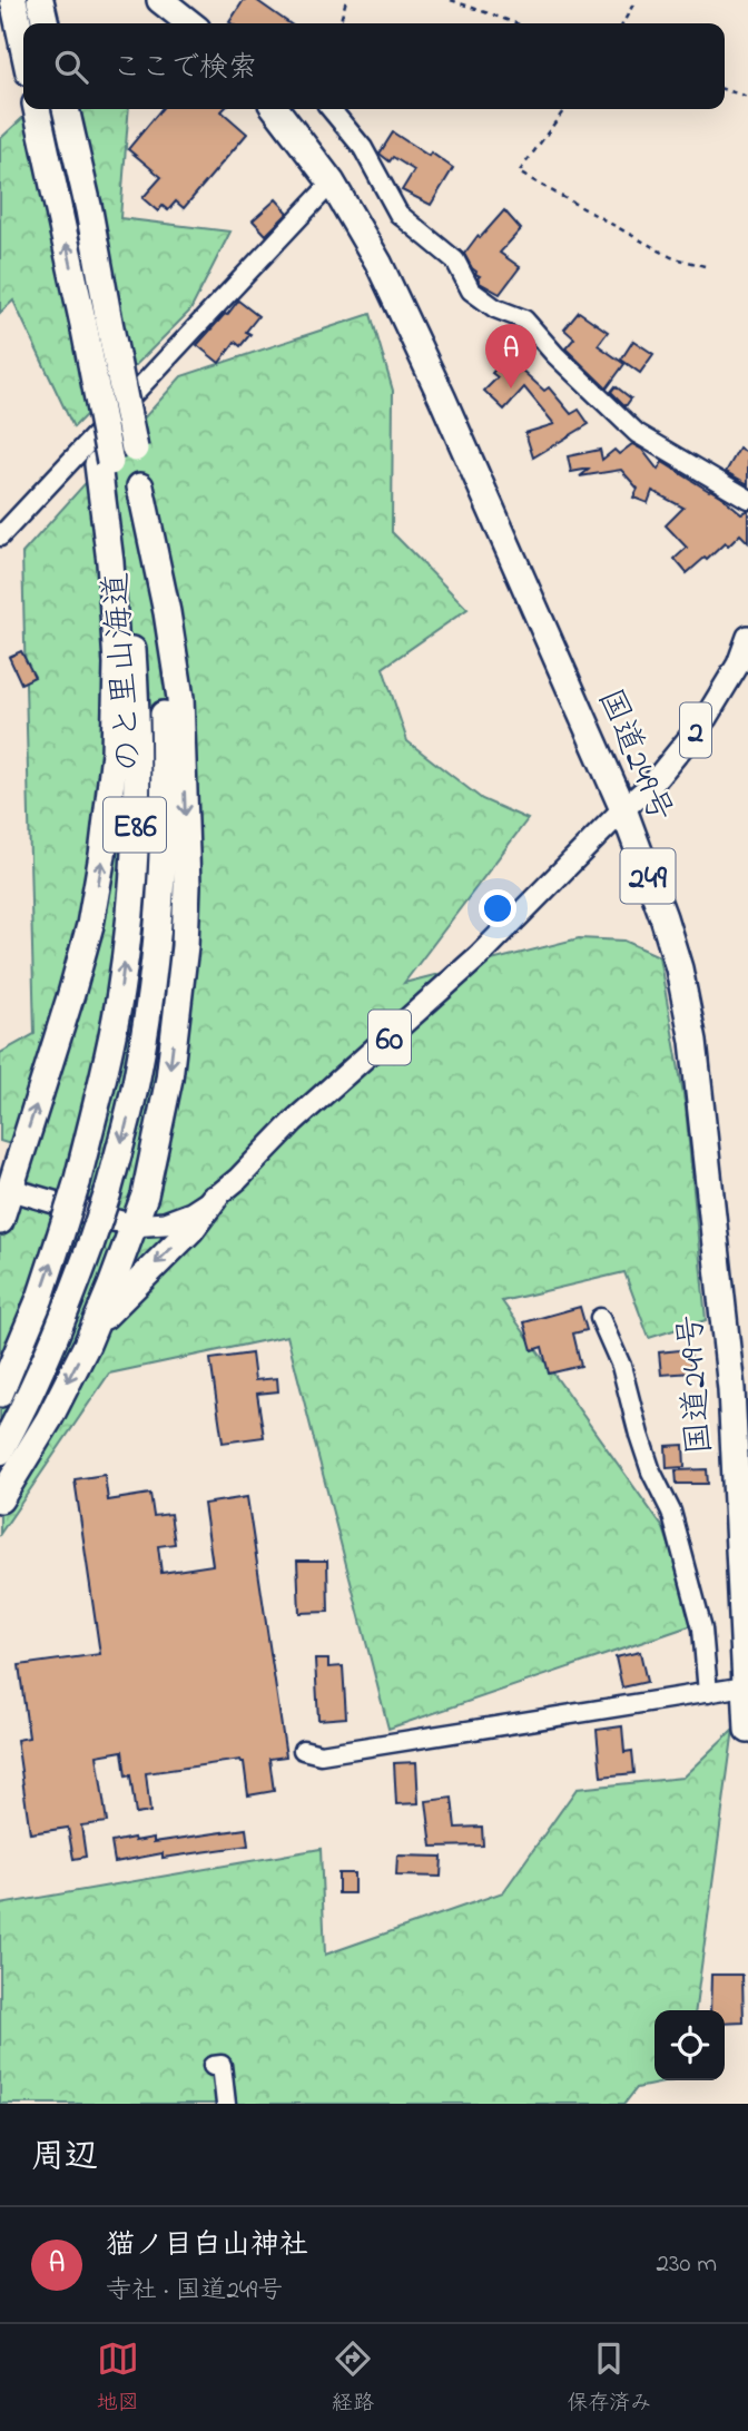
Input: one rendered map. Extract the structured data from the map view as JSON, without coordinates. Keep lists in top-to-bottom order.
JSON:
{
  "streets": {
    "highway": [
      "のと里山海道",
      "国道249号",
      "E86",
      "249"
    ],
    "main road": ["2", "60"]
  },
  "crossings": [
    ["2", "国道249号"],
    ["2", "60"],
    ["国道249号", "60"]
  ],
  "page": {
    "search": "ここで検索",
    "pins": "A",
    "heading": "周辺",
    "list": [
      {
        "mark": "A",
        "name": "猫ノ目白山神社",
        "note": "寺社 · 国道249号",
        "value": "230 m"
      }
    ],
    "nav": ["地図", "経路", "保存済み"]
  }
}
